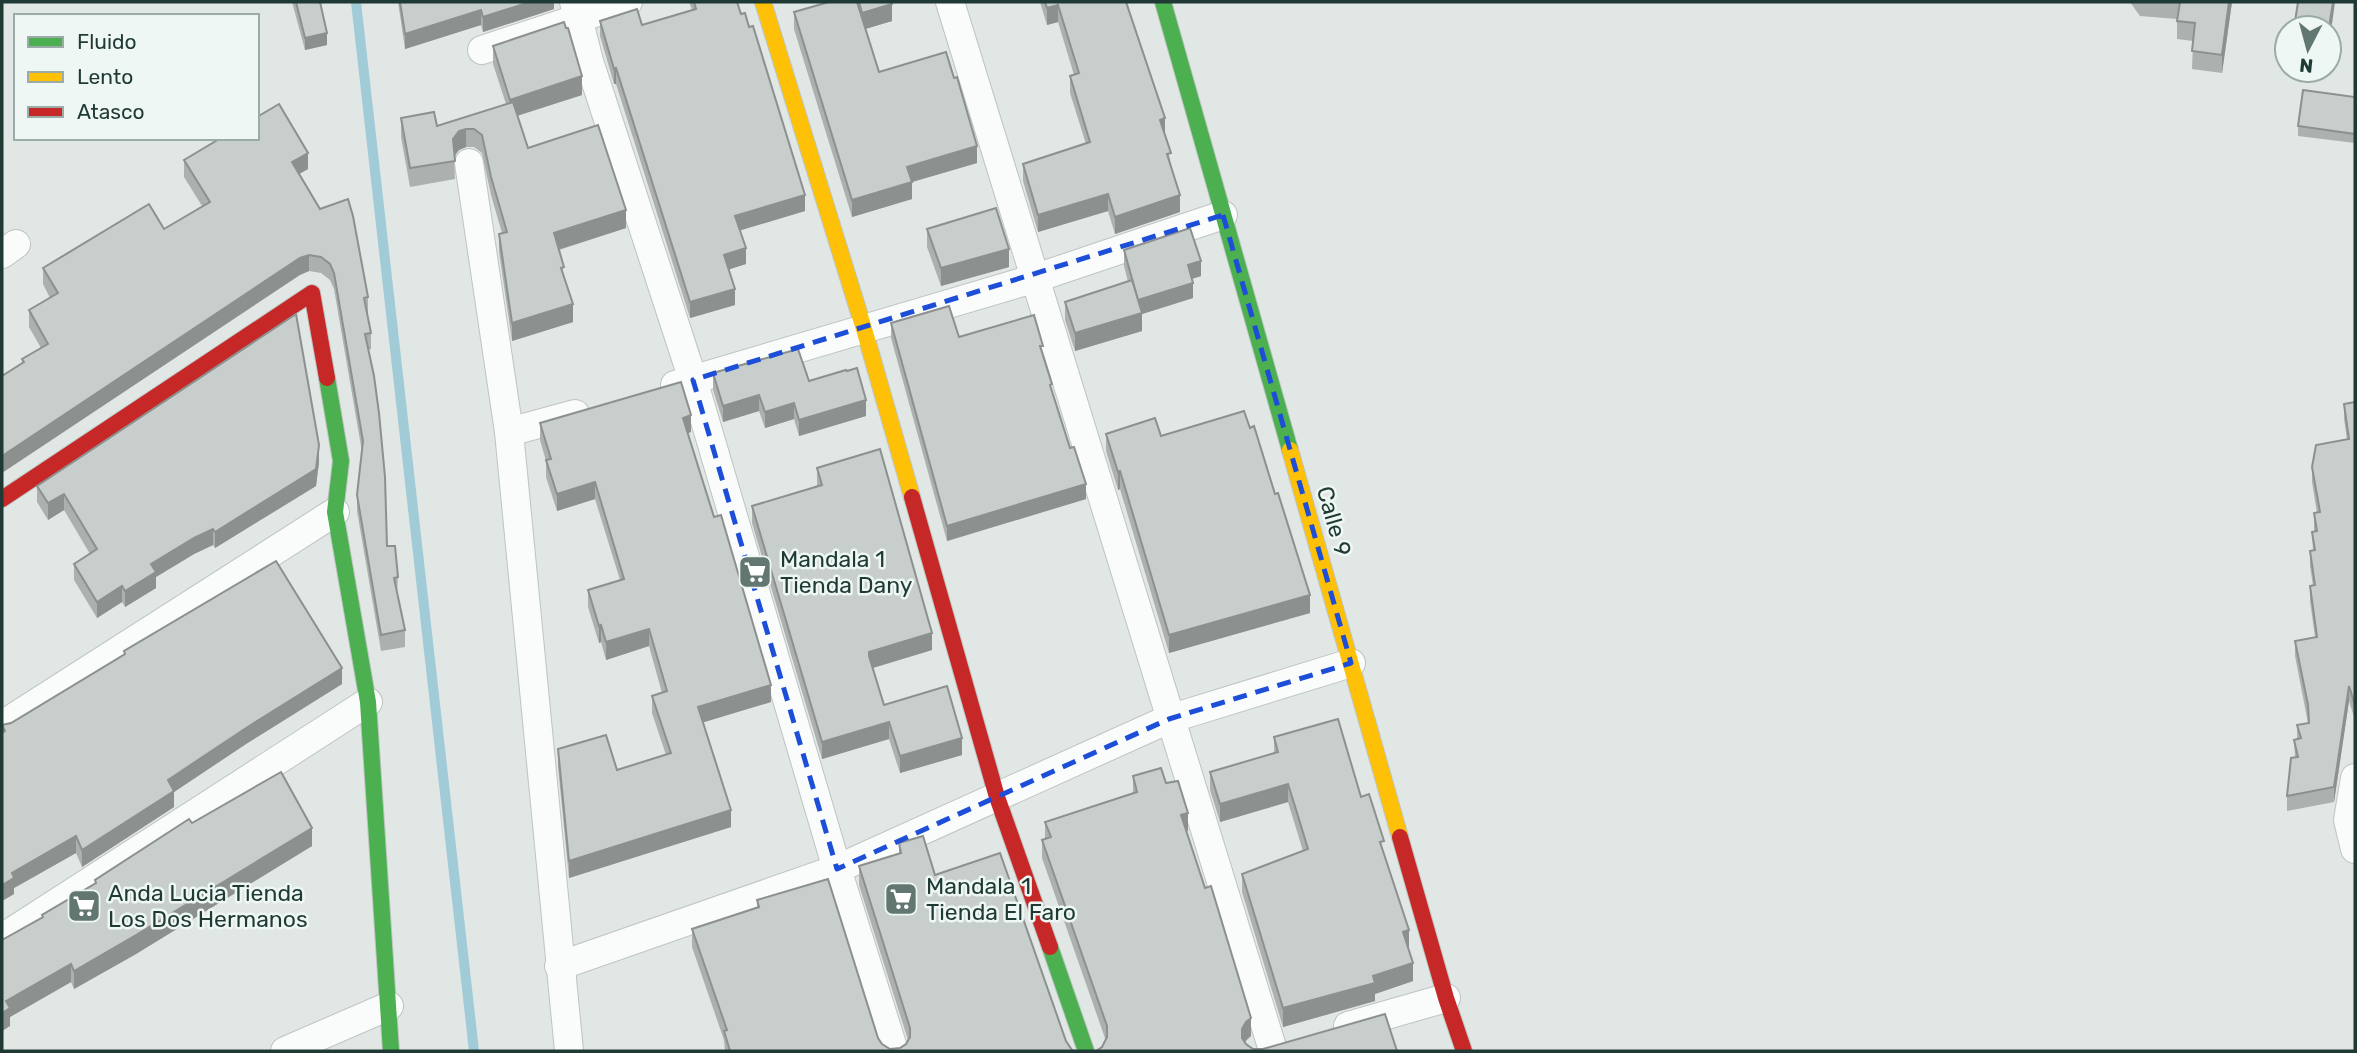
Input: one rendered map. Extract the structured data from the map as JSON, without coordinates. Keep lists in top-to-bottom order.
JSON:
{
  "streets": {
    "street": ["Calle 9"]
  },
  "places": {
    "supermarket": ["Mandala 1 Tienda Dany", "Mandala 1 Tienda El Faro", "Anda Lucia Tienda Los Dos Hermanos"]
  },
  "legend": ["Fluido", "Lento", "Atasco"],
  "north": "bottom"
}
